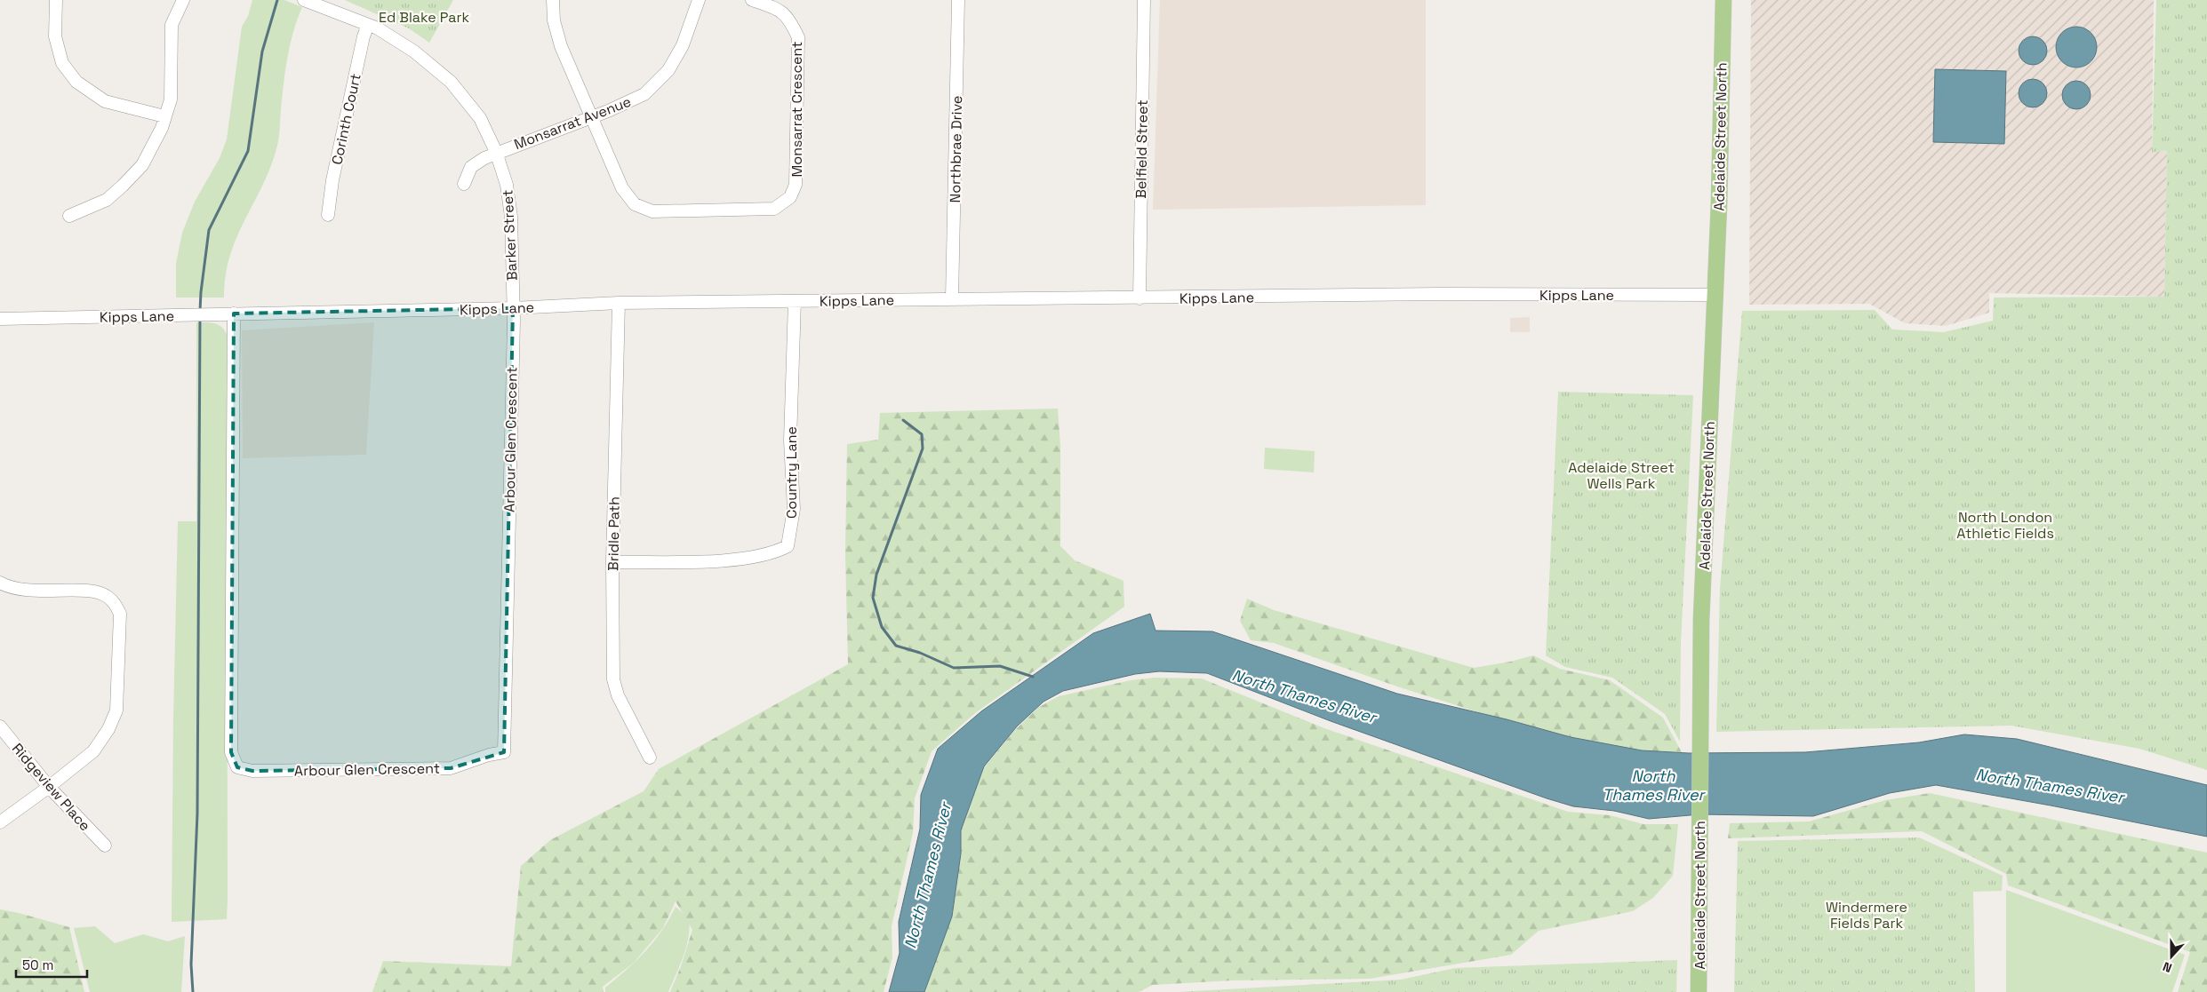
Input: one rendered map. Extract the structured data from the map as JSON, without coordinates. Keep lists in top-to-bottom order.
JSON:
{
  "streets": {
    "main road": ["Adelaide Street North"],
    "street": [
      "Monsarrat Crescent",
      "Corinth Court",
      "Monsarrat Avenue",
      "Northbrae Drive",
      "Belfield Street",
      "Barker Street",
      "Kipps Lane",
      "Arbour Glen Crescent",
      "Country Lane",
      "Bridle Path",
      "Ridgeview Place"
    ]
  },
  "crossings": [
    ["Monsarrat Crescent", "Monsarrat Avenue"],
    ["Corinth Court", "Barker Street"],
    ["Monsarrat Avenue", "Barker Street"],
    ["Adelaide Street North", "Kipps Lane"],
    ["Northbrae Drive", "Kipps Lane"],
    ["Belfield Street", "Kipps Lane"],
    ["Barker Street", "Kipps Lane"],
    ["Barker Street", "Arbour Glen Crescent"],
    ["Kipps Lane", "Arbour Glen Crescent"],
    ["Kipps Lane", "Country Lane"],
    ["Kipps Lane", "Bridle Path"],
    ["Country Lane", "Bridle Path"]
  ],
  "water": ["North Thames River"],
  "parks": [
    "Ed Blake Park",
    "Adelaide Street Wells Park",
    "North London Athletic Fields",
    "Windermere Fields Park"
  ],
  "scale_bar": "50 m",
  "north": "bottom"
}
